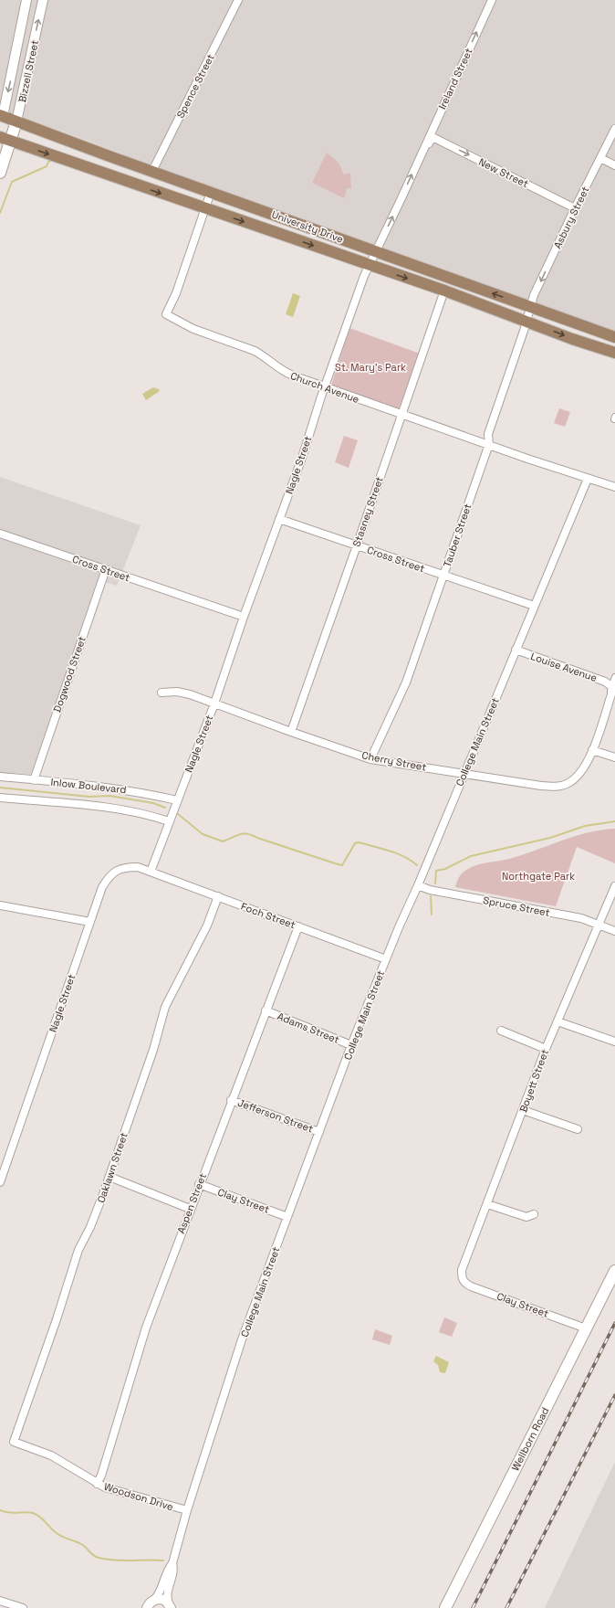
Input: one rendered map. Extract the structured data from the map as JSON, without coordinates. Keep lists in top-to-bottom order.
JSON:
{
  "streets": {
    "main road": ["Bizzell Street", "University Drive", "Wellborn Road"],
    "street": [
      "Ireland Street",
      "Spence Street",
      "New Street",
      "Asbury Street",
      "Church Avenue",
      "Nagle Street",
      "Stasney Street",
      "Tauber Street",
      "Cross Street",
      "Louise Avenue",
      "Dogwood Street",
      "College Main Street",
      "Cherry Street",
      "Inlow Boulevard",
      "Spruce Street",
      "Foch Street",
      "Adams Street",
      "Boyett Street",
      "Jefferson Street",
      "Oaklawn Street",
      "Clay Street",
      "Aspen Street",
      "Woodson Drive"
    ]
  },
  "crossings": [
    ["Bizzell Street", "University Drive"],
    ["Ireland Street", "New Street"],
    ["Ireland Street", "University Drive"],
    ["Ireland Street", "Nagle Street"],
    ["Spence Street", "University Drive"],
    ["New Street", "Asbury Street"],
    ["Asbury Street", "University Drive"],
    ["Asbury Street", "Tauber Street"],
    ["University Drive", "Church Avenue"],
    ["University Drive", "Nagle Street"],
    ["University Drive", "Stasney Street"],
    ["University Drive", "Tauber Street"],
    ["Church Avenue", "Nagle Street"],
    ["Church Avenue", "Stasney Street"],
    ["Church Avenue", "Tauber Street"],
    ["Church Avenue", "College Main Street"],
    ["Nagle Street", "Cross Street"],
    ["Nagle Street", "Cherry Street"],
    ["Nagle Street", "Inlow Boulevard"],
    ["Nagle Street", "Foch Street"],
    ["Stasney Street", "Cross Street"],
    ["Stasney Street", "Cherry Street"],
    ["Tauber Street", "Cross Street"],
    ["Tauber Street", "Cherry Street"],
    ["Cross Street", "Dogwood Street"],
    ["Cross Street", "College Main Street"],
    ["Louise Avenue", "College Main Street"],
    ["Louise Avenue", "Cherry Street"],
    ["Dogwood Street", "Inlow Boulevard"],
    ["College Main Street", "Cherry Street"],
    ["College Main Street", "Spruce Street"],
    ["College Main Street", "Foch Street"],
    ["College Main Street", "Adams Street"],
    ["College Main Street", "Jefferson Street"],
    ["College Main Street", "Clay Street"],
    ["College Main Street", "Woodson Drive"],
    ["Spruce Street", "Boyett Street"],
    ["Foch Street", "Oaklawn Street"],
    ["Foch Street", "Aspen Street"],
    ["Adams Street", "Aspen Street"],
    ["Boyett Street", "Clay Street"],
    ["Jefferson Street", "Aspen Street"],
    ["Oaklawn Street", "Woodson Drive"],
    ["Clay Street", "Aspen Street"],
    ["Clay Street", "Wellborn Road"],
    ["Aspen Street", "Woodson Drive"]
  ],
  "one_way": ["Ireland Street", "New Street", "Asbury Street"],
  "parks": ["St. Mary's Park", "Northgate Park"]
}
